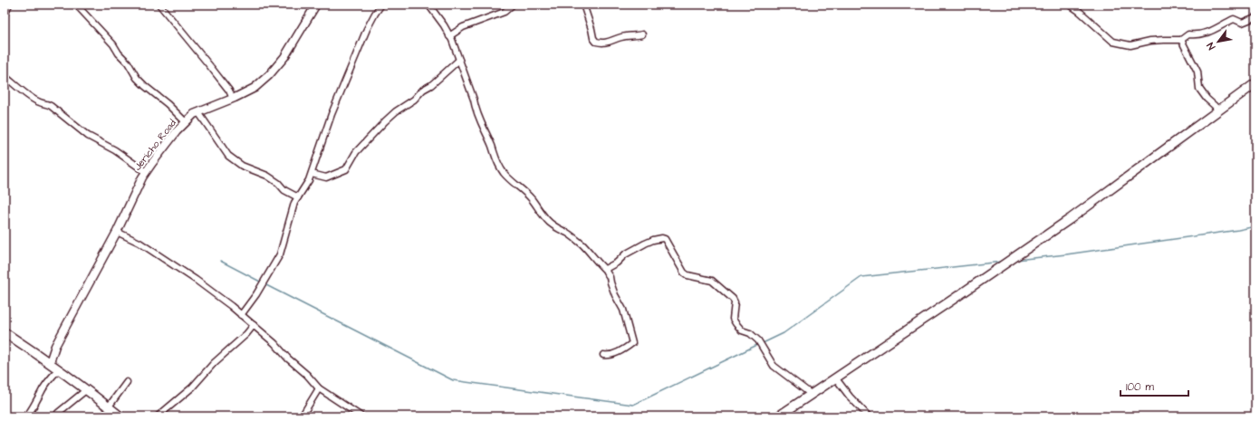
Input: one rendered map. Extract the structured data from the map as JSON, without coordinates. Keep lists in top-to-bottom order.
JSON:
{
  "streets": {
    "street": ["Jericho Road"]
  },
  "scale_bar": "100 m",
  "north": "bottom left"
}
